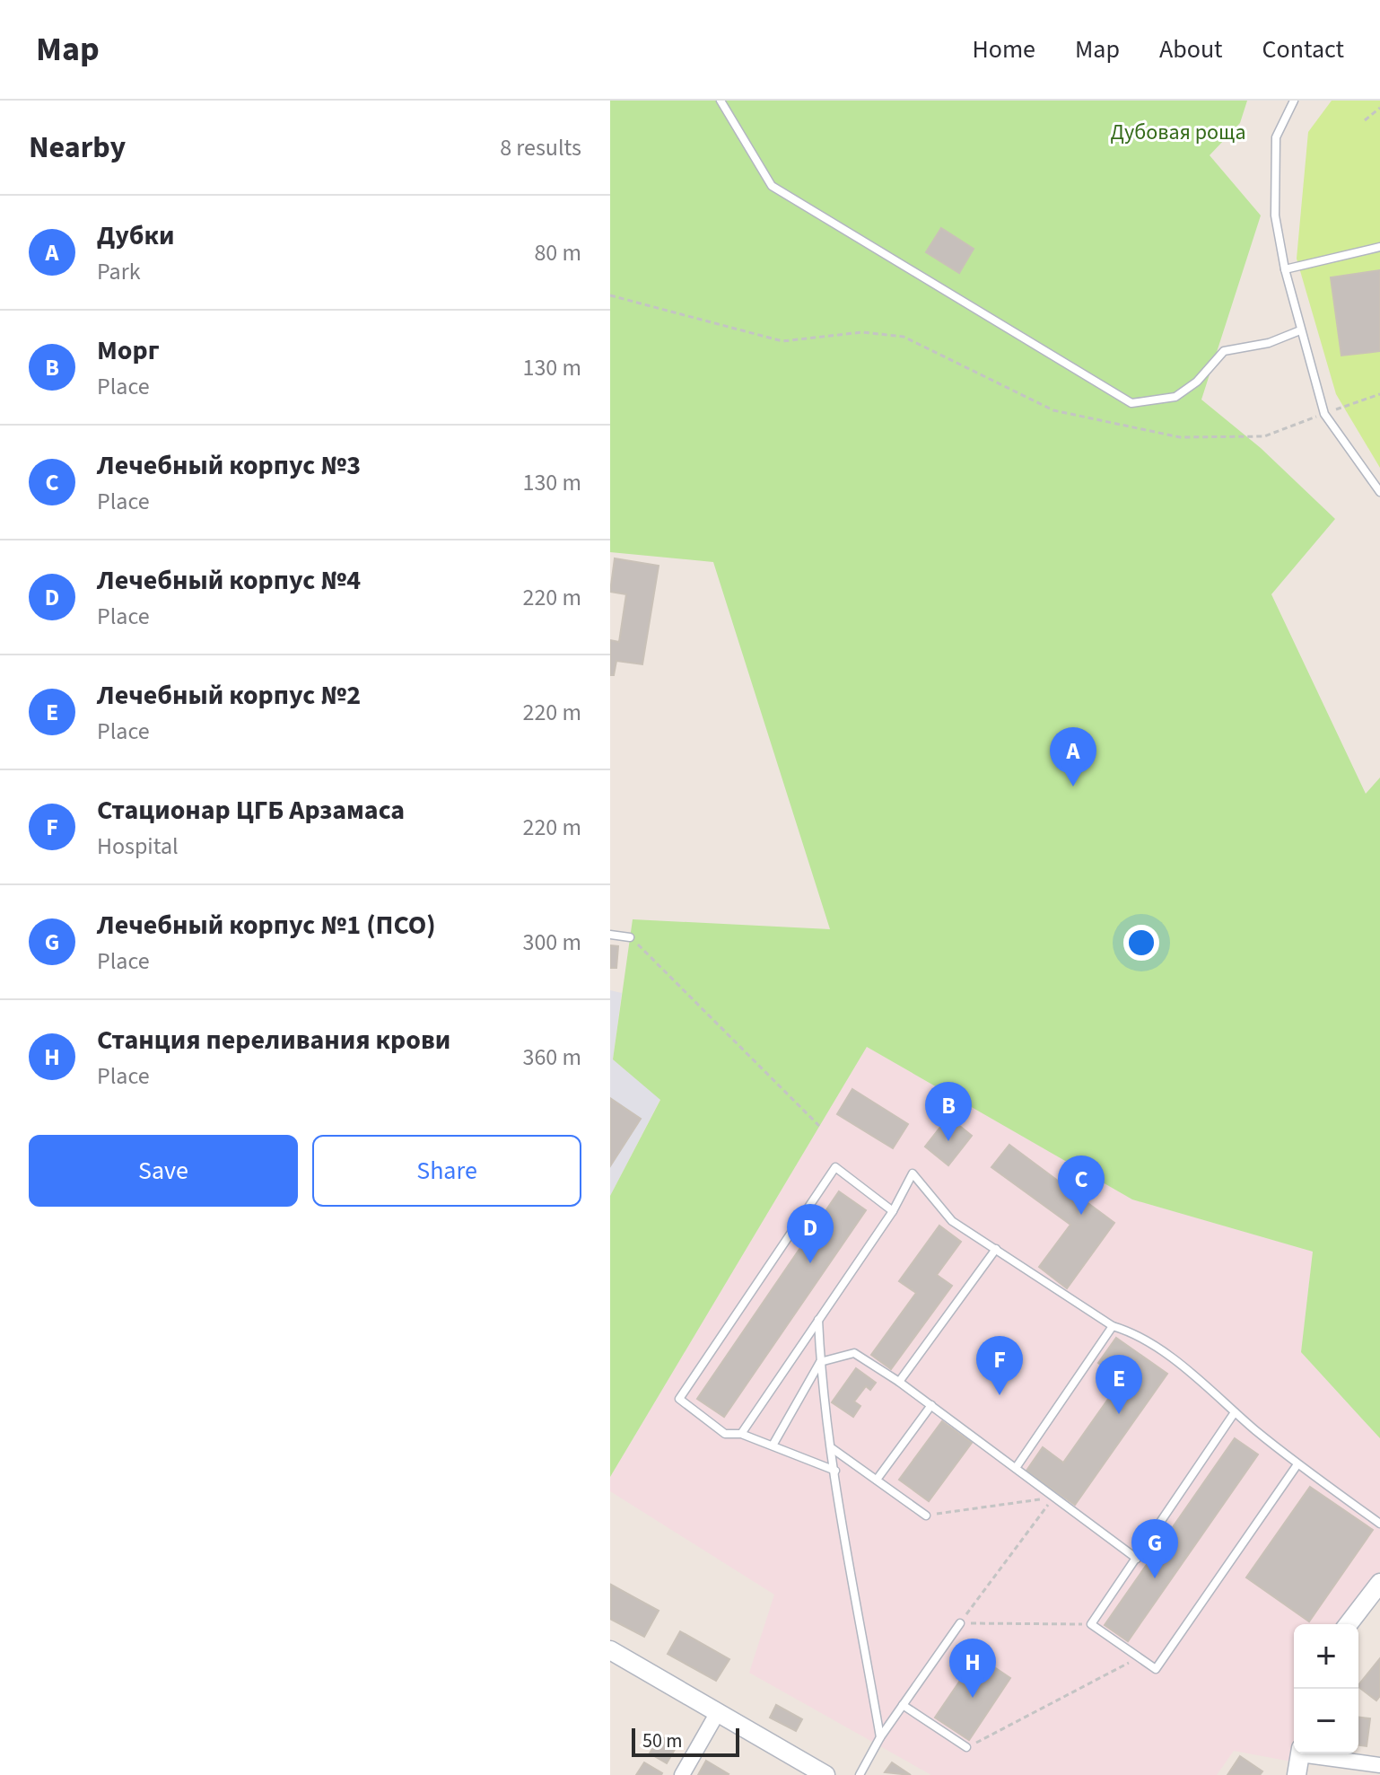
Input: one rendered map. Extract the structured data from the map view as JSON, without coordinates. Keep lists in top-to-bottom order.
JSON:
{
  "parks": ["Дубовая роща"],
  "scale_bar": "50 m",
  "page": {
    "header": "Map",
    "nav": [
      "Home",
      "Map",
      "About",
      "Contact"
    ],
    "heading": ["Nearby", "8 results"],
    "list": [
      {
        "mark": "A",
        "name": "Дубки",
        "note": "Park",
        "value": "80 m"
      },
      {
        "mark": "B",
        "name": "Морг",
        "note": "Place",
        "value": "130 m"
      },
      {
        "mark": "C",
        "name": "Лечебный корпус №3",
        "note": "Place",
        "value": "130 m"
      },
      {
        "mark": "D",
        "name": "Лечебный корпус №4",
        "note": "Place",
        "value": "220 m"
      },
      {
        "mark": "E",
        "name": "Лечебный корпус №2",
        "note": "Place",
        "value": "220 m"
      },
      {
        "mark": "F",
        "name": "Стационар ЦГБ Арзамаса",
        "note": "Hospital",
        "value": "220 m"
      },
      {
        "mark": "G",
        "name": "Лечебный корпус №1 (ПСО)",
        "note": "Place",
        "value": "300 m"
      },
      {
        "mark": "H",
        "name": "Станция переливания крови",
        "note": "Place",
        "value": "360 m"
      }
    ],
    "pins": [
      "A",
      "B",
      "C",
      "D",
      "F",
      "E",
      "G",
      "H"
    ],
    "buttons": ["Save", "Share"],
    "map_buttons": ["+", "−"],
    "scale": "50 m"
  }
}
